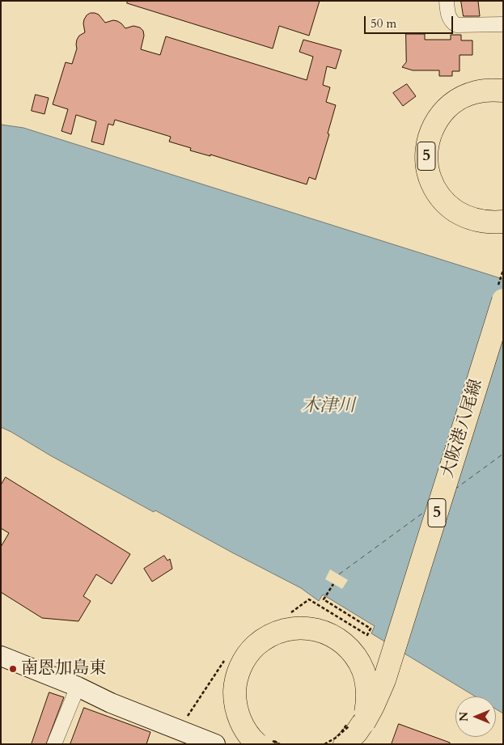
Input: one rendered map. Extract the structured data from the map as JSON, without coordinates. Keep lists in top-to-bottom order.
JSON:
{
  "streets": {
    "main road": ["5", "大阪港八尾線"]
  },
  "water": ["木津川"],
  "places": ["南恩加島東"],
  "scale_bar": "50 m",
  "north": "left"
}
